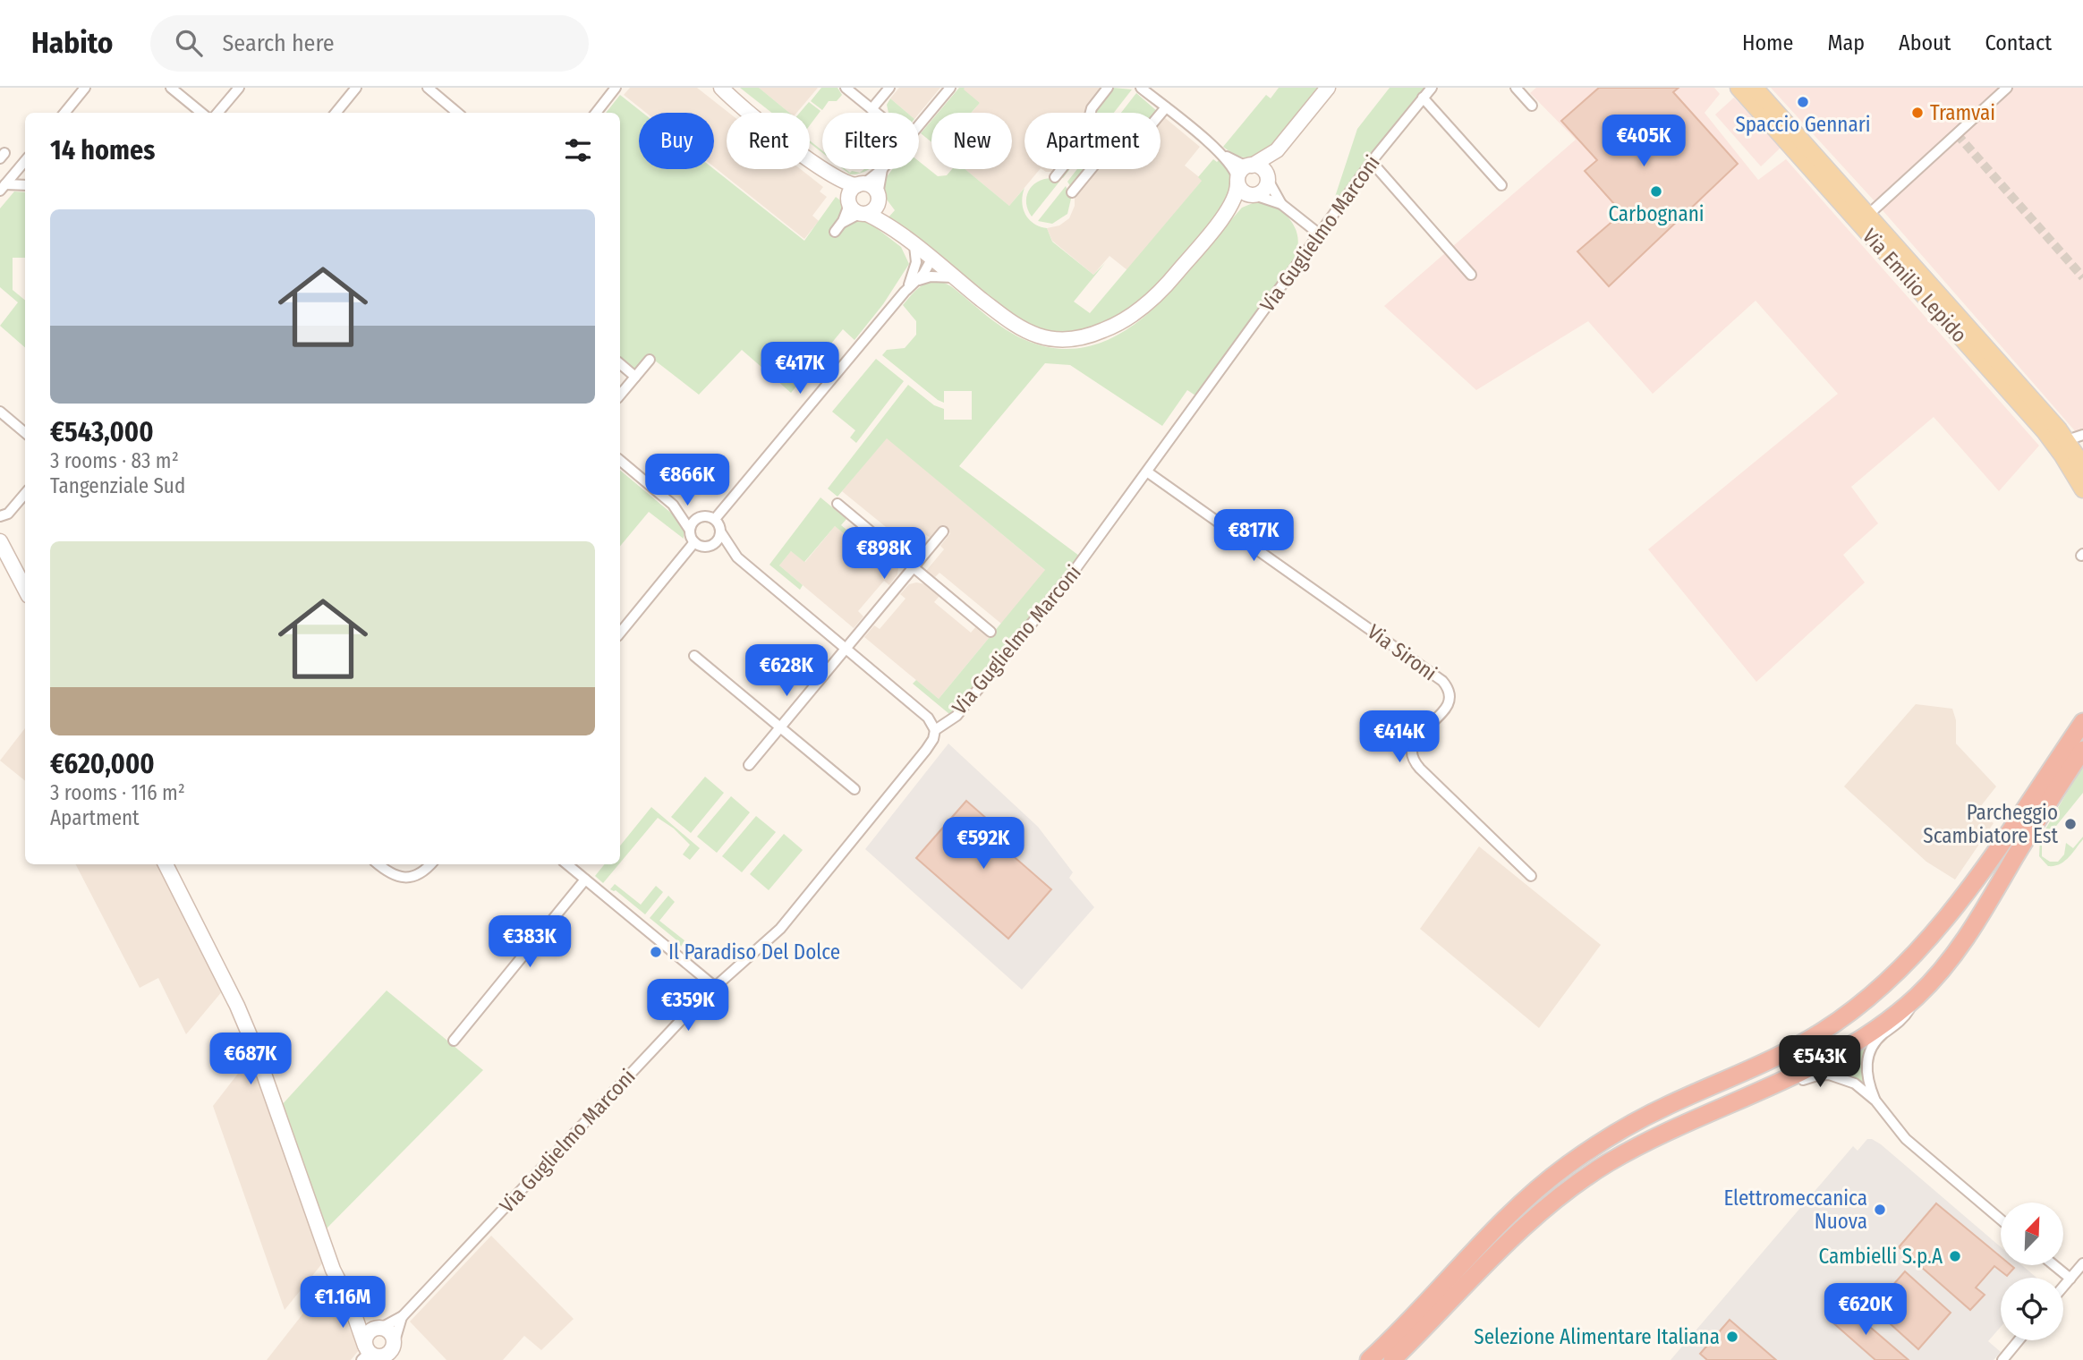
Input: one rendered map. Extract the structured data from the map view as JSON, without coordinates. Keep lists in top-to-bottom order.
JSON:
{
  "streets": {
    "main road": ["Via Emilio Lepido"],
    "street": ["Via Guglielmo Marconi", "Via Sironi"]
  },
  "crossings": [
    ["Via Guglielmo Marconi", "Via Sironi"]
  ],
  "places": [
    "Spaccio Gennari",
    "Tramvai",
    "Carbognani",
    "Parcheggio Scambiatore Est",
    "Il Paradiso Del Dolce",
    "Elettromeccanica Nuova",
    "Cambielli S.p.A",
    "Selezione Alimentare Italiana"
  ],
  "north": "top right",
  "page": {
    "header": "Habito",
    "search": "Search here",
    "nav": [
      "Home",
      "Map",
      "About",
      "Contact"
    ],
    "chip": [
      "Buy",
      "Rent",
      "Filters",
      "New",
      "Apartment"
    ],
    "heading": "14 homes",
    "price": [
      "€405K",
      "€417K",
      "€866K",
      "€817K",
      "€898K",
      "€628K",
      "€414K",
      "€592K",
      "€383K",
      "€359K",
      "€687K",
      "€543K",
      "€1.16M",
      "€620K"
    ],
    "list": [
      {
        "name": "€543,000",
        "note": "3 rooms · 83 m² · Tangenziale Sud"
      },
      {
        "name": "€620,000",
        "note": "3 rooms · 116 m² · Apartment"
      }
    ]
  }
}
